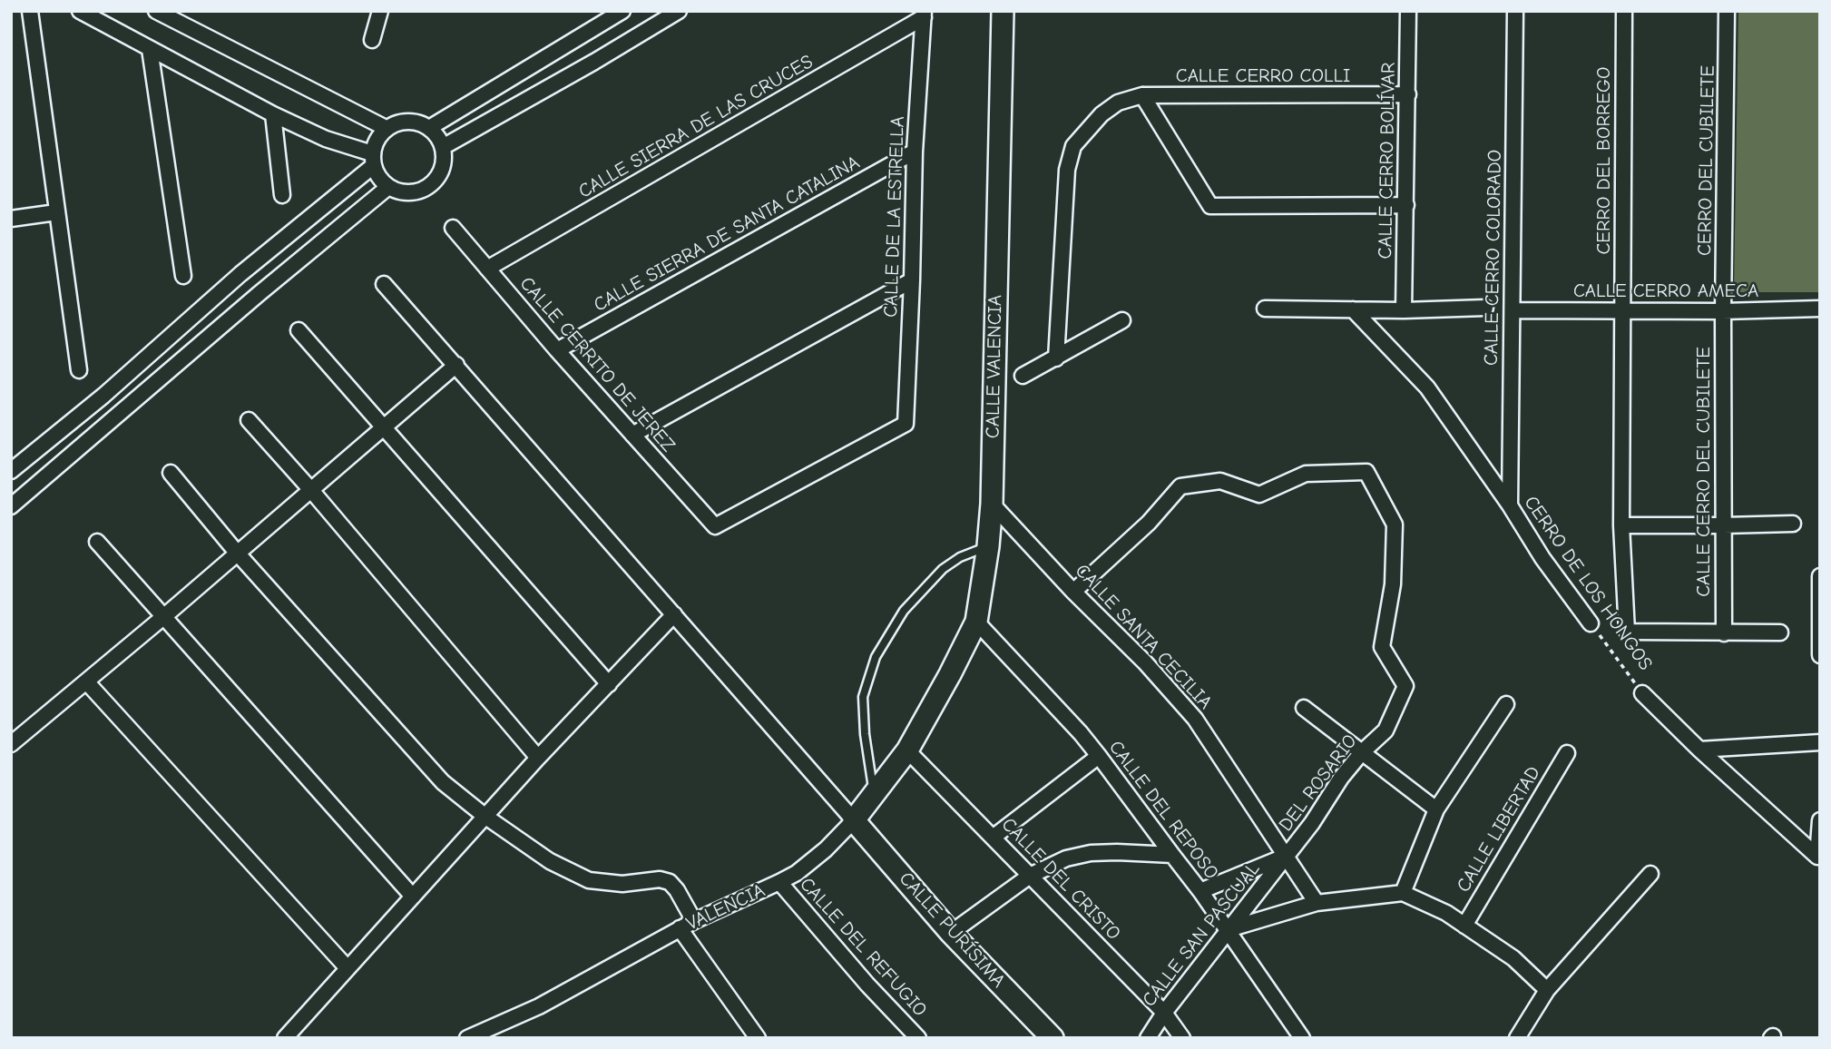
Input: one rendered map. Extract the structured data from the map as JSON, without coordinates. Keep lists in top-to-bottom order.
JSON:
{
  "streets": {
    "street": [
      "CALLE CERRO COLLI",
      "CALLE SIERRA DE LAS CRUCES",
      "CALLE CERRO BOLÍVAR",
      "CERRO DEL BORREGO",
      "CERRO DEL CUBILETE",
      "CALLE DE LA ESTRELLA",
      "CALLE SIERRA DE SANTA CATALINA",
      "CALLE CERRO COLORADO",
      "CALLE CERRO AMECA",
      "CALLE CERRITO DE JEREZ",
      "CALLE VALENCIA",
      "CALLE CERRO DEL CUBILETE",
      "CERRO DE LOS HONGOS",
      "CALLE SANTA CECILIA",
      "DEL ROSARIO",
      "CALLE DEL REPOSO",
      "CALLE LIBERTAD",
      "CALLE DEL CRISTO",
      "VALENCIA",
      "CALLE PURÍSIMA",
      "CALLE SAN PASCUAL",
      "CALLE DEL REFUGIO"
    ]
  },
  "crossings": [
    ["CALLE CERRO COLLI", "CALLE CERRO BOLÍVAR"],
    ["CALLE SIERRA DE LAS CRUCES", "CALLE DE LA ESTRELLA"],
    ["CALLE SIERRA DE LAS CRUCES", "CALLE CERRITO DE JEREZ"],
    ["CERRO DEL BORREGO", "CALLE CERRO AMECA"],
    ["CERRO DEL BORREGO", "CALLE CERRO DEL CUBILETE"],
    ["CERRO DEL CUBILETE", "CALLE CERRO AMECA"],
    ["CERRO DEL CUBILETE", "CALLE CERRO DEL CUBILETE"],
    ["CALLE DE LA ESTRELLA", "CALLE SIERRA DE SANTA CATALINA"],
    ["CALLE DE LA ESTRELLA", "CALLE CERRITO DE JEREZ"],
    ["CALLE SIERRA DE SANTA CATALINA", "CALLE CERRITO DE JEREZ"],
    ["CALLE CERRO COLORADO", "CALLE CERRO AMECA"],
    ["CALLE CERRO COLORADO", "CERRO DE LOS HONGOS"],
    ["CALLE CERRO AMECA", "CALLE CERRO DEL CUBILETE"],
    ["CALLE VALENCIA", "CALLE SANTA CECILIA"],
    ["CALLE VALENCIA", "CALLE DEL REPOSO"],
    ["CALLE VALENCIA", "VALENCIA"],
    ["CALLE SANTA CECILIA", "DEL ROSARIO"],
    ["CALLE SANTA CECILIA", "CALLE SAN PASCUAL"],
    ["DEL ROSARIO", "CALLE DEL REPOSO"],
    ["DEL ROSARIO", "CALLE SAN PASCUAL"],
    ["CALLE DEL REPOSO", "CALLE SAN PASCUAL"],
    ["CALLE DEL CRISTO", "VALENCIA"],
    ["CALLE DEL CRISTO", "CALLE SAN PASCUAL"],
    ["VALENCIA", "CALLE PURÍSIMA"],
    ["VALENCIA", "CALLE DEL REFUGIO"]
  ]
}
